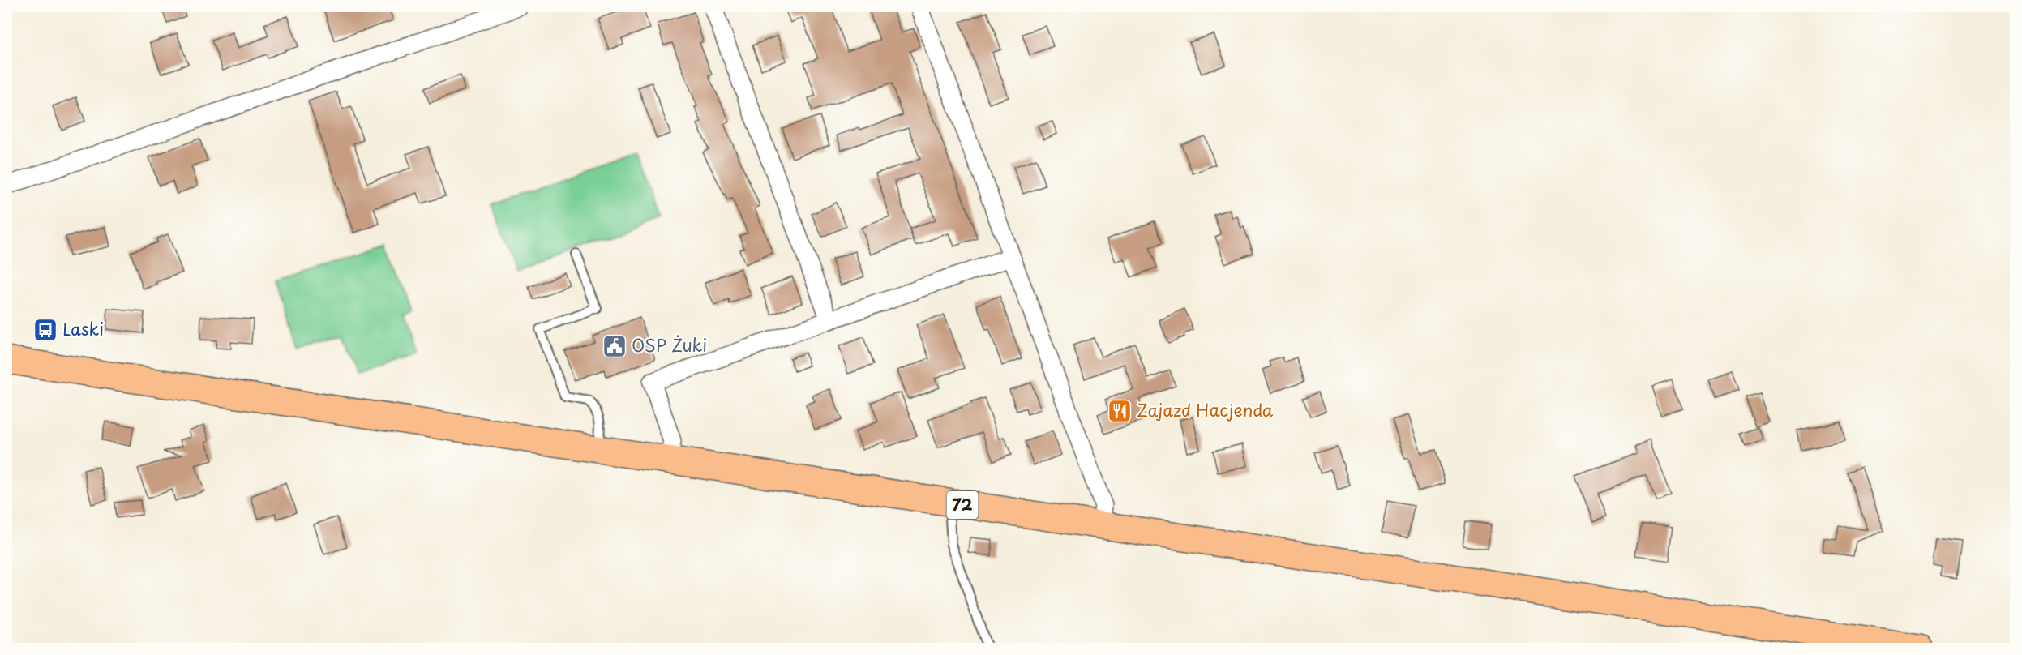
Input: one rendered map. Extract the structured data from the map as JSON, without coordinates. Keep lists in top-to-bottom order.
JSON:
{
  "streets": {
    "main road": ["72"]
  },
  "places": {
    "bus stop": ["Laski"],
    "public building": ["OSP Żuki"],
    "restaurant": ["Zajazd Hacjenda"]
  }
}
